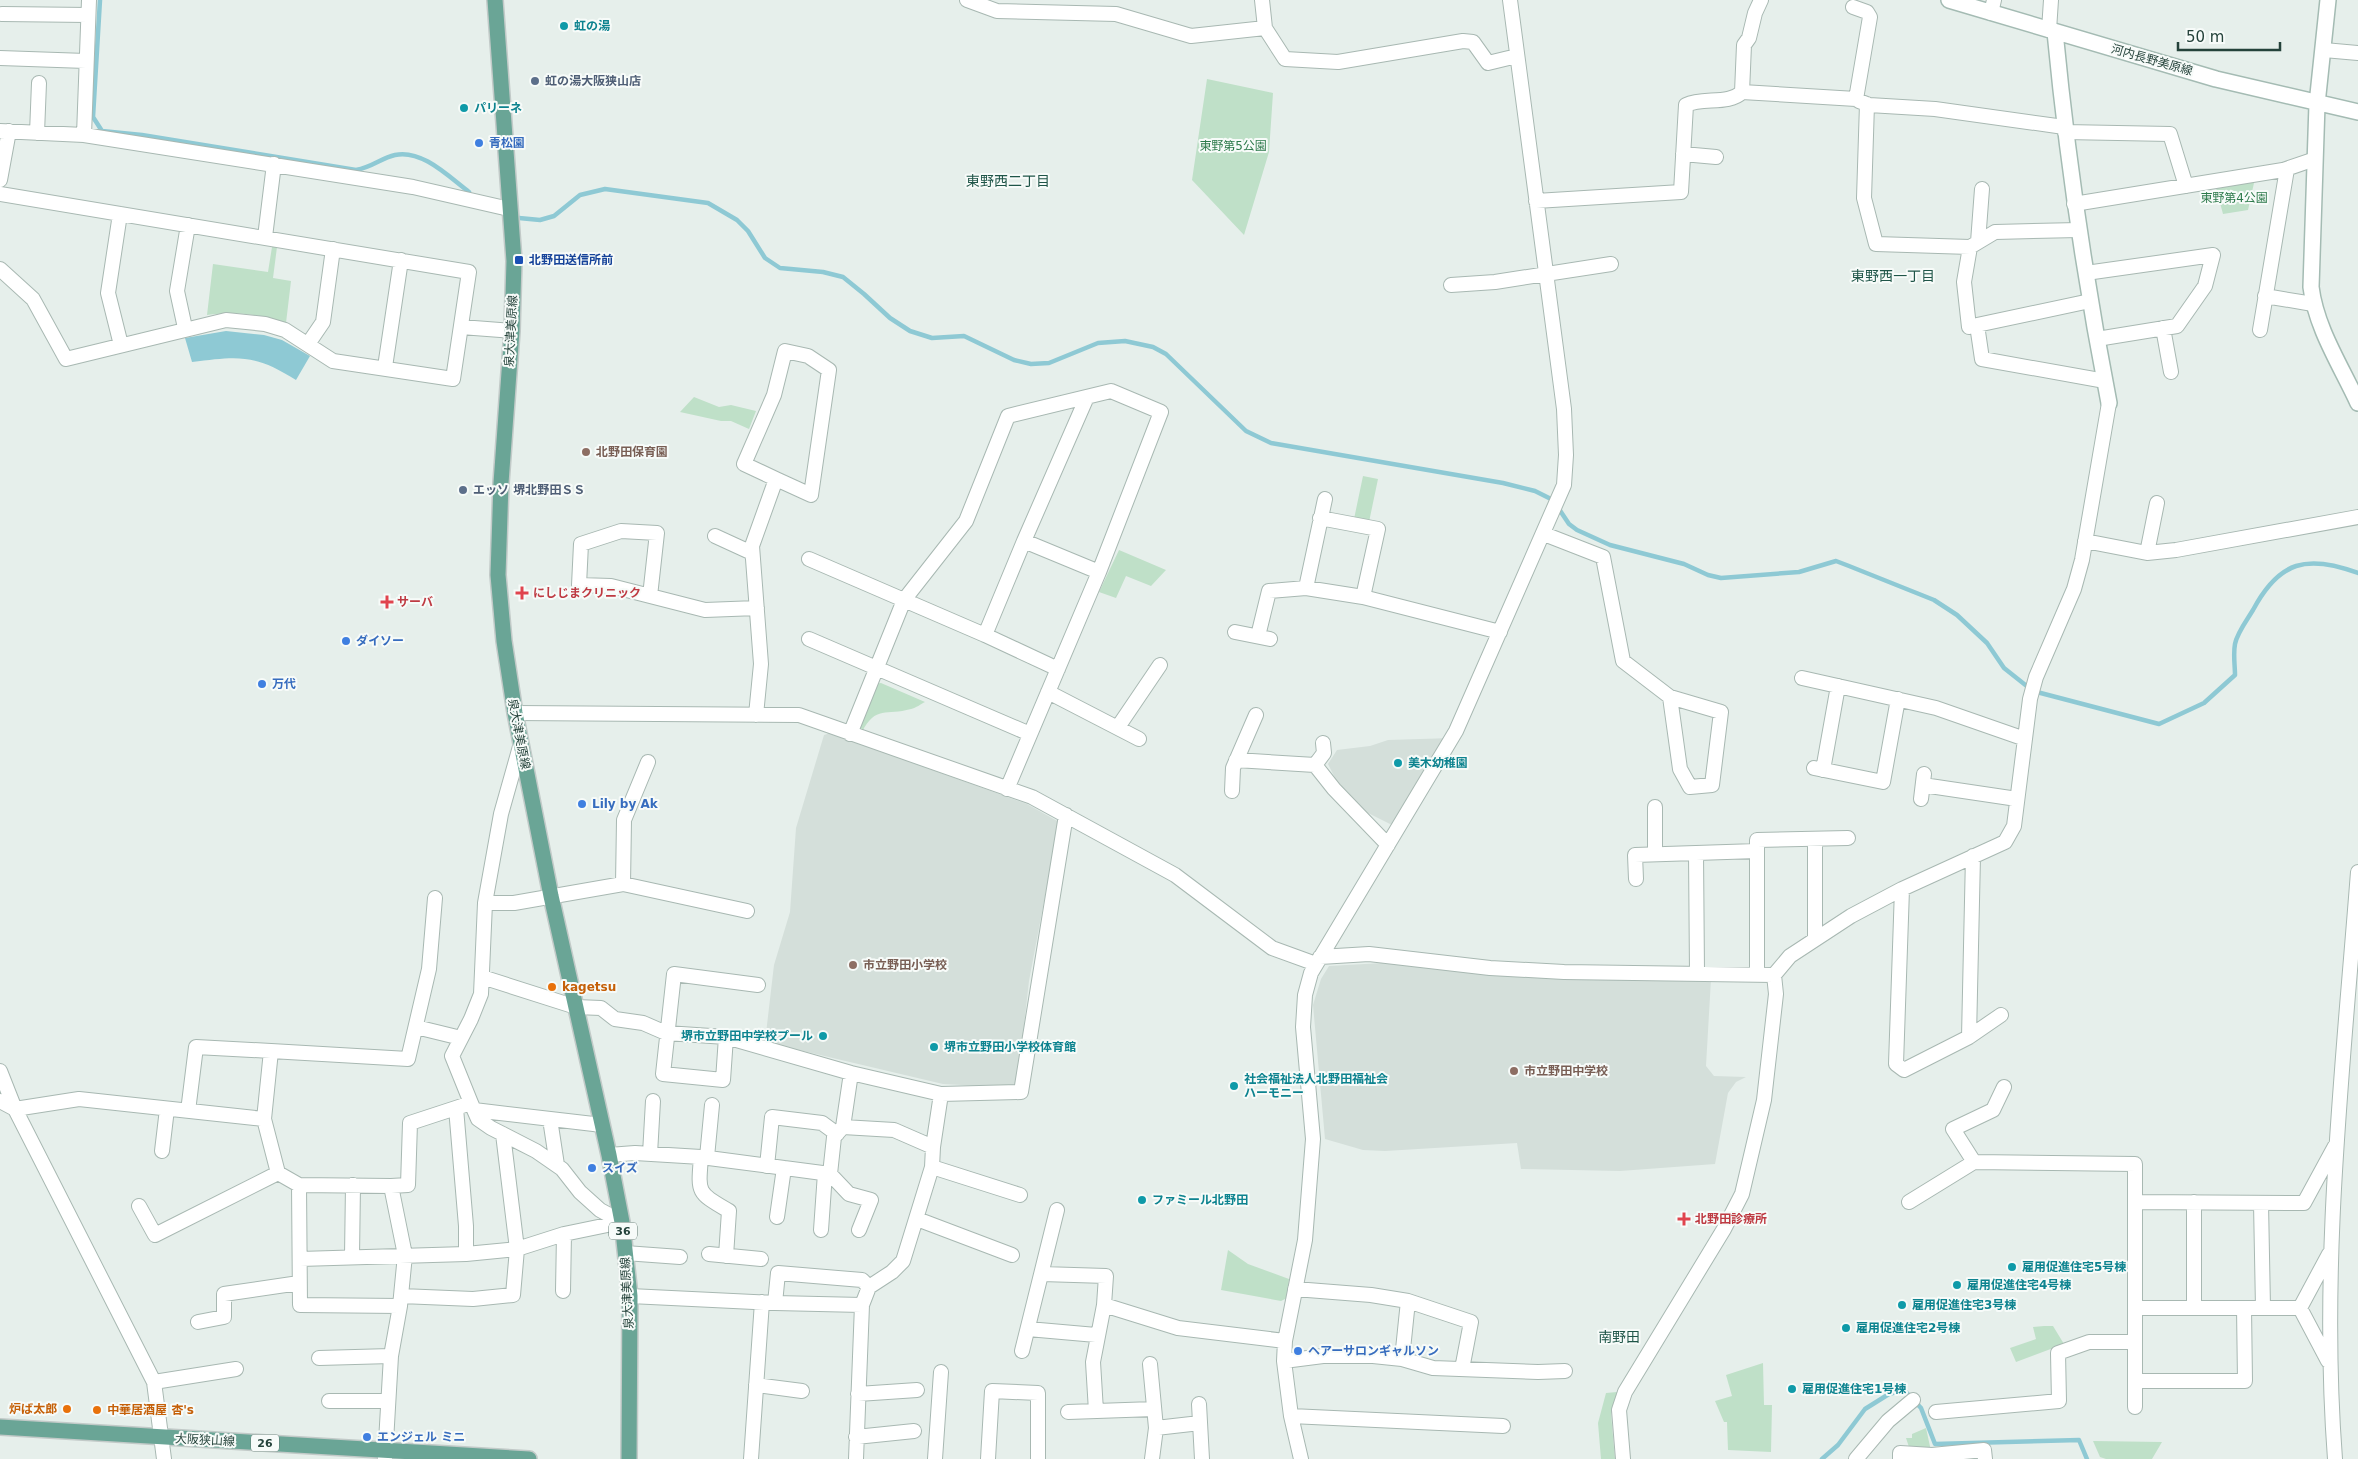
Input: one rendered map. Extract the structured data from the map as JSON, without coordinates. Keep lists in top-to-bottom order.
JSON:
{
  "streets": {
    "main road": [
      "泉大津美原線",
      "36",
      "大阪狭山線",
      "26"
    ],
    "street": ["河内長野美原線"]
  },
  "districts": ["東野西二丁目", "東野西一丁目", "南野田"],
  "parks": ["東野第5公園", "東野第4公園"],
  "places": {
    "other": [
      "虹の湯",
      "虹の湯大阪狭山店",
      "パリーネ",
      "青松園",
      "北野田保育園",
      "エッソ 堺北野田ＳＳ",
      "ダイソー",
      "万代",
      "美木幼稚園",
      "Lily by Ak",
      "市立野田小学校",
      "kagetsu",
      "堺市立野田中学校プール",
      "堺市立野田小学校体育館",
      "市立野田中学校",
      "社会福祉法人北野田福祉会 ハーモニー",
      "スイズ",
      "ファミール北野田",
      "雇用促進住宅5号棟",
      "雇用促進住宅4号棟",
      "雇用促進住宅3号棟",
      "雇用促進住宅2号棟",
      "ヘアーサロンギャルソン",
      "雇用促進住宅1号棟",
      "炉ば太郎",
      "中華居酒屋 杏's",
      "エンジェル ミニ"
    ],
    "transit": ["北野田送信所前"],
    "health": ["にしじまクリニック", "サーバ", "北野田診療所"]
  },
  "scale_bar": "50 m"
}
